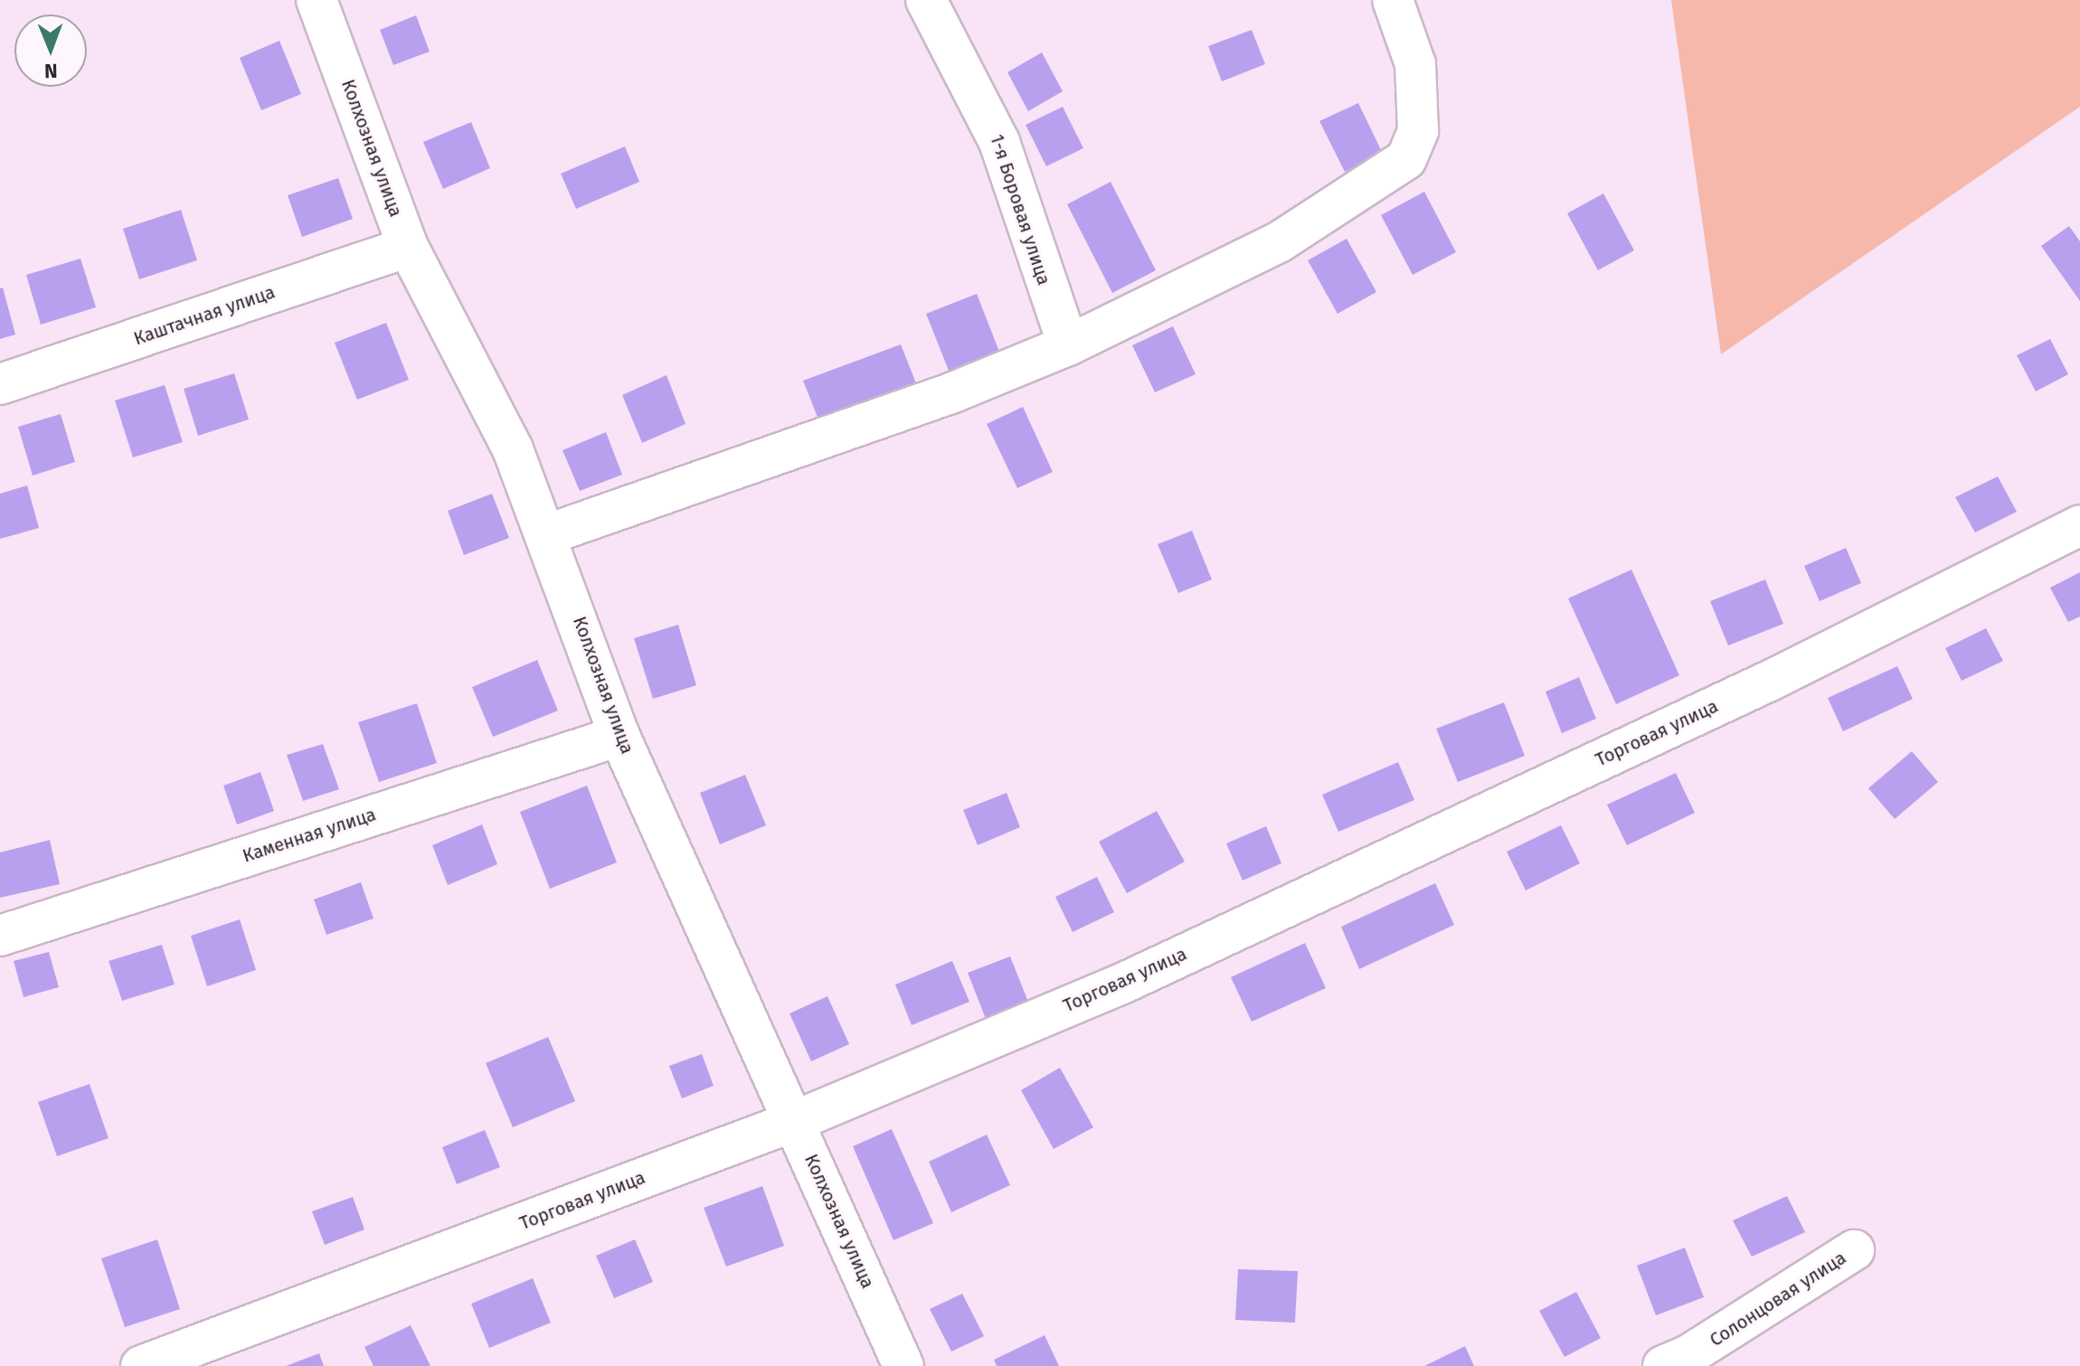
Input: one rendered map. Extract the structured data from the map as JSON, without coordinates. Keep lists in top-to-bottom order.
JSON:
{
  "streets": {
    "street": [
      "Колхозная улица",
      "1-я Боровая улица",
      "Каштачная улица",
      "Торговая улица",
      "Каменная улица",
      "Солонцовая улица"
    ]
  },
  "crossings": [
    ["Колхозная улица", "Каштачная улица"],
    ["Колхозная улица", "Торговая улица"],
    ["Колхозная улица", "Каменная улица"]
  ],
  "north": "bottom"
}
